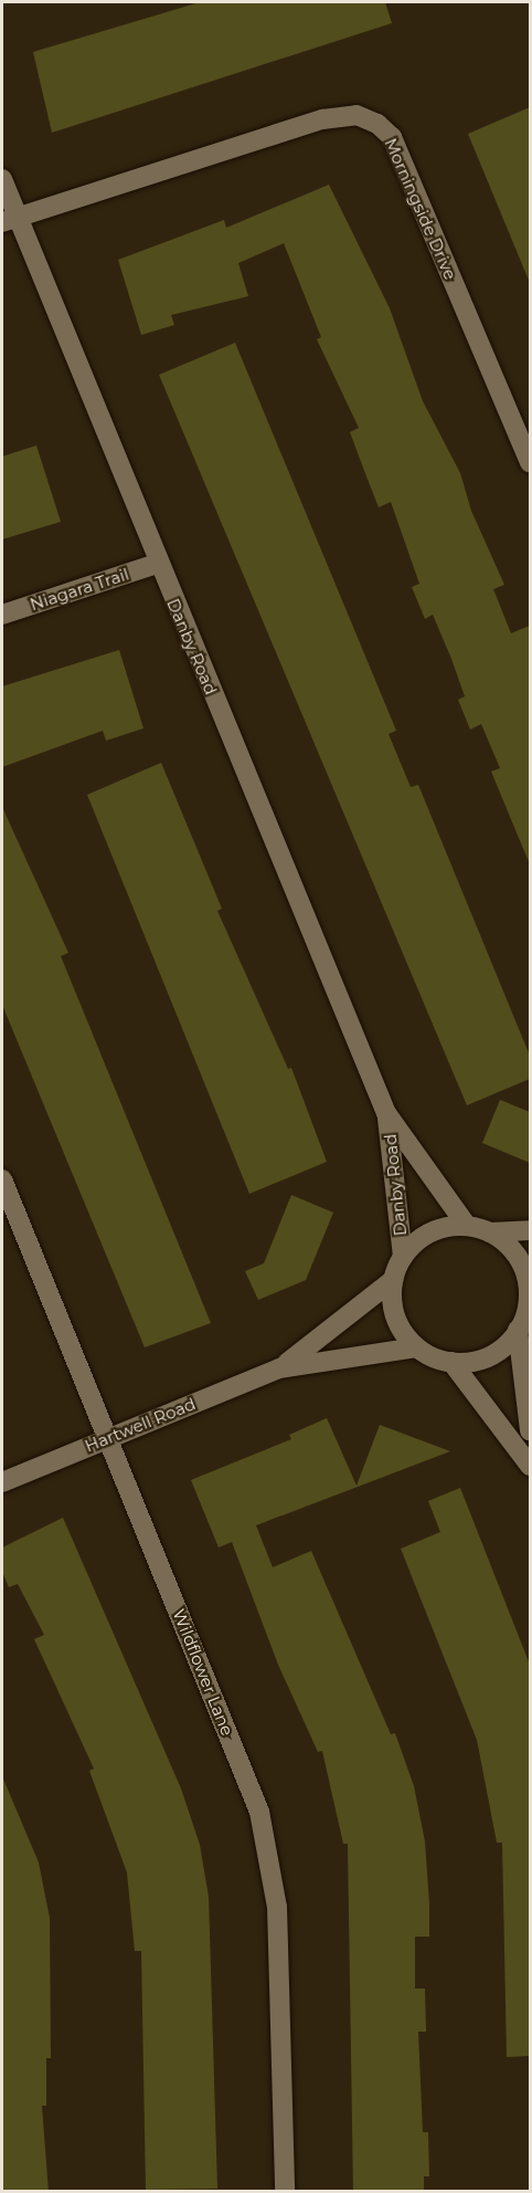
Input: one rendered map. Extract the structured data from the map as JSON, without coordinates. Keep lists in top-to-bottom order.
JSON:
{
  "streets": {
    "street": [
      "Morningside Drive",
      "Niagara Trail",
      "Danby Road",
      "Hartwell Road",
      "Wildflower Lane"
    ]
  },
  "crossings": [
    ["Morningside Drive", "Danby Road"],
    ["Niagara Trail", "Danby Road"],
    ["Danby Road", "Hartwell Road"],
    ["Hartwell Road", "Wildflower Lane"]
  ]
}
